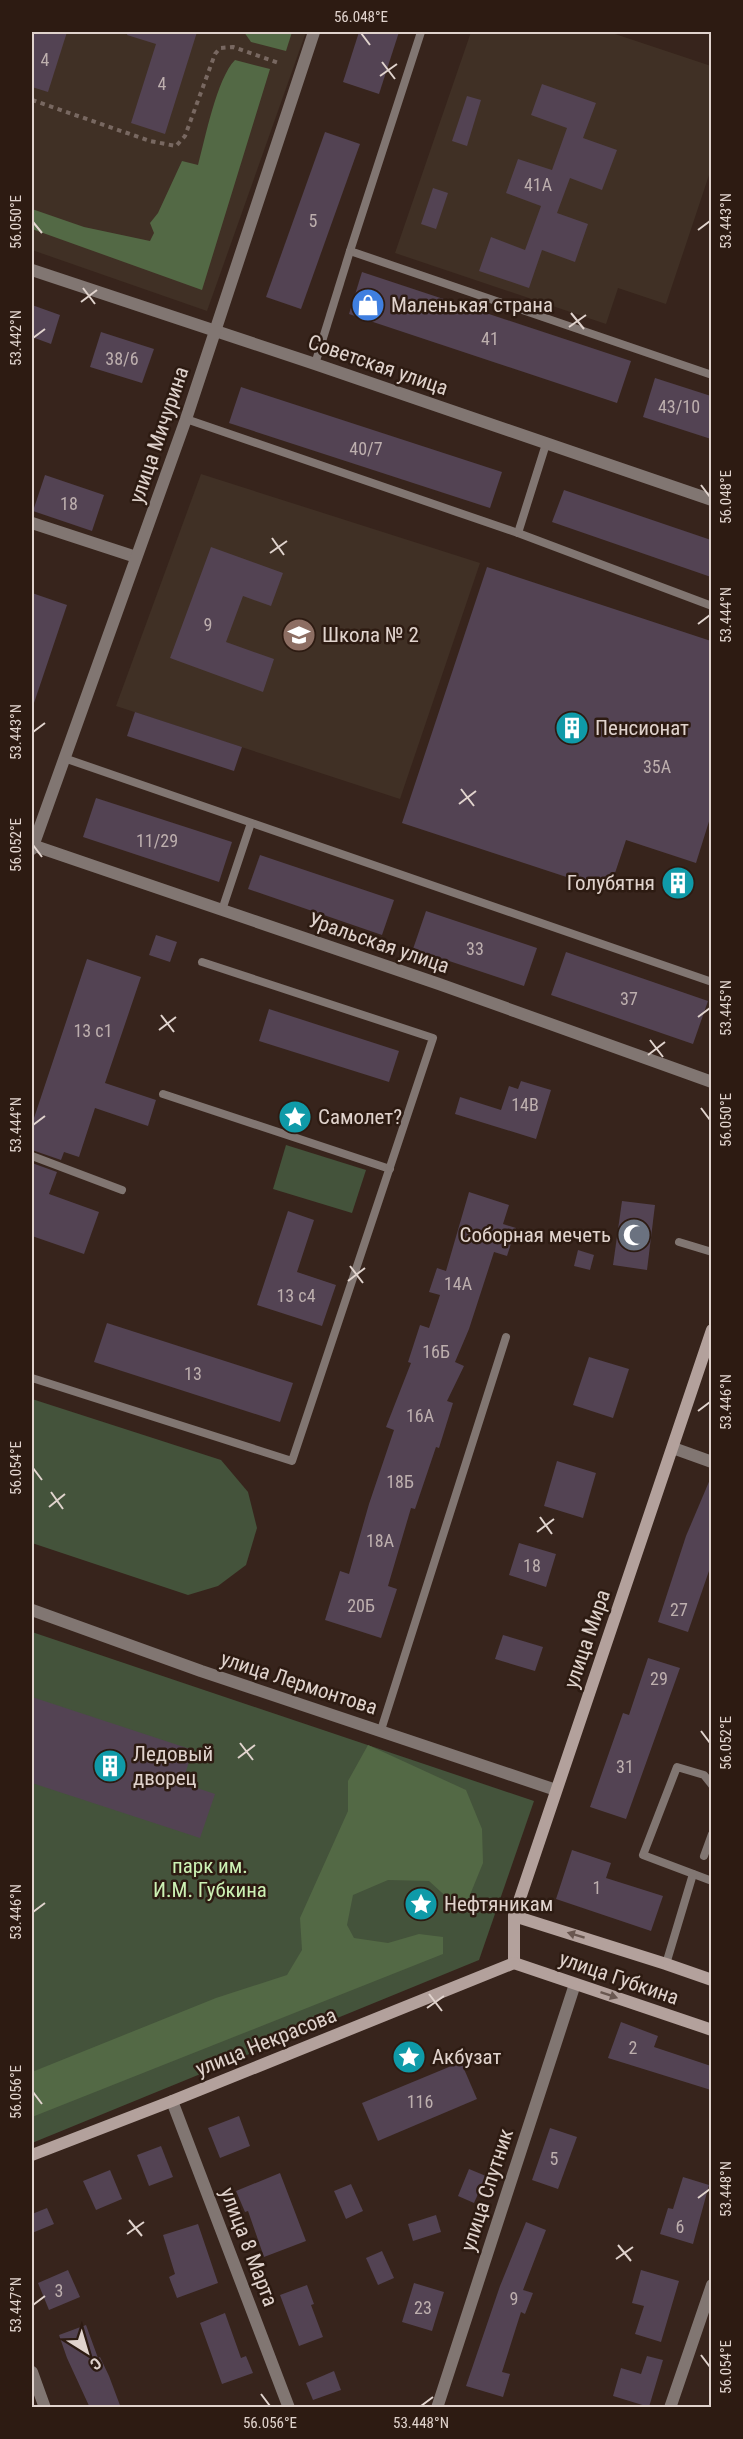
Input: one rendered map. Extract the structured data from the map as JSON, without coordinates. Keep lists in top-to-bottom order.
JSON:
{
  "streets": {
    "street": [
      "Советская улица",
      "улица Мичурина",
      "Уральская улица",
      "улица Мира",
      "улица Лермонтова",
      "улица Губкина",
      "улица Некрасова",
      "улица Спутник",
      "улица 8 Марта"
    ]
  },
  "crossings": [
    ["Советская улица", "улица Мичурина"],
    ["улица Мичурина", "Уральская улица"],
    ["улица Мира", "улица Лермонтова"],
    ["улица Мира", "улица Губкина"],
    ["улица Мира", "улица Некрасова"],
    ["улица Губкина", "улица Некрасова"],
    ["улица Губкина", "улица Спутник"],
    ["улица Некрасова", "улица 8 Марта"]
  ],
  "parks": ["парк им. И.М. Губкина"],
  "places": {
    "shop": ["Маленькая страна"],
    "school or university": ["Школа № 2"],
    "building": ["Пенсионат", "Голубятня", "Ледовый дворец"],
    "place": ["Самолет?", "Нефтяникам", "Акбузат"],
    "mosque": ["Соборная мечеть"]
  },
  "house_numbers": [
    "4",
    "4",
    "41А",
    "5",
    "41",
    "38/6",
    "43/10",
    "40/7",
    "18",
    "9",
    "35А",
    "11/29",
    "33",
    "37",
    "13 с1",
    "14В",
    "14А",
    "13 с4",
    "16Б",
    "13",
    "16А",
    "18Б",
    "18А",
    "18",
    "20Б",
    "27",
    "29",
    "31",
    "1",
    "2",
    "116",
    "5",
    "6",
    "3",
    "9",
    "23"
  ],
  "north": "bottom right",
  "coordinates": [
    "56.048°E",
    "53.443°N",
    "56.050°E",
    "53.442°N",
    "53.444°N",
    "56.052°E",
    "53.445°N",
    "53.446°N",
    "56.054°E",
    "56.056°E",
    "53.448°N",
    "53.447°N"
  ]
}
